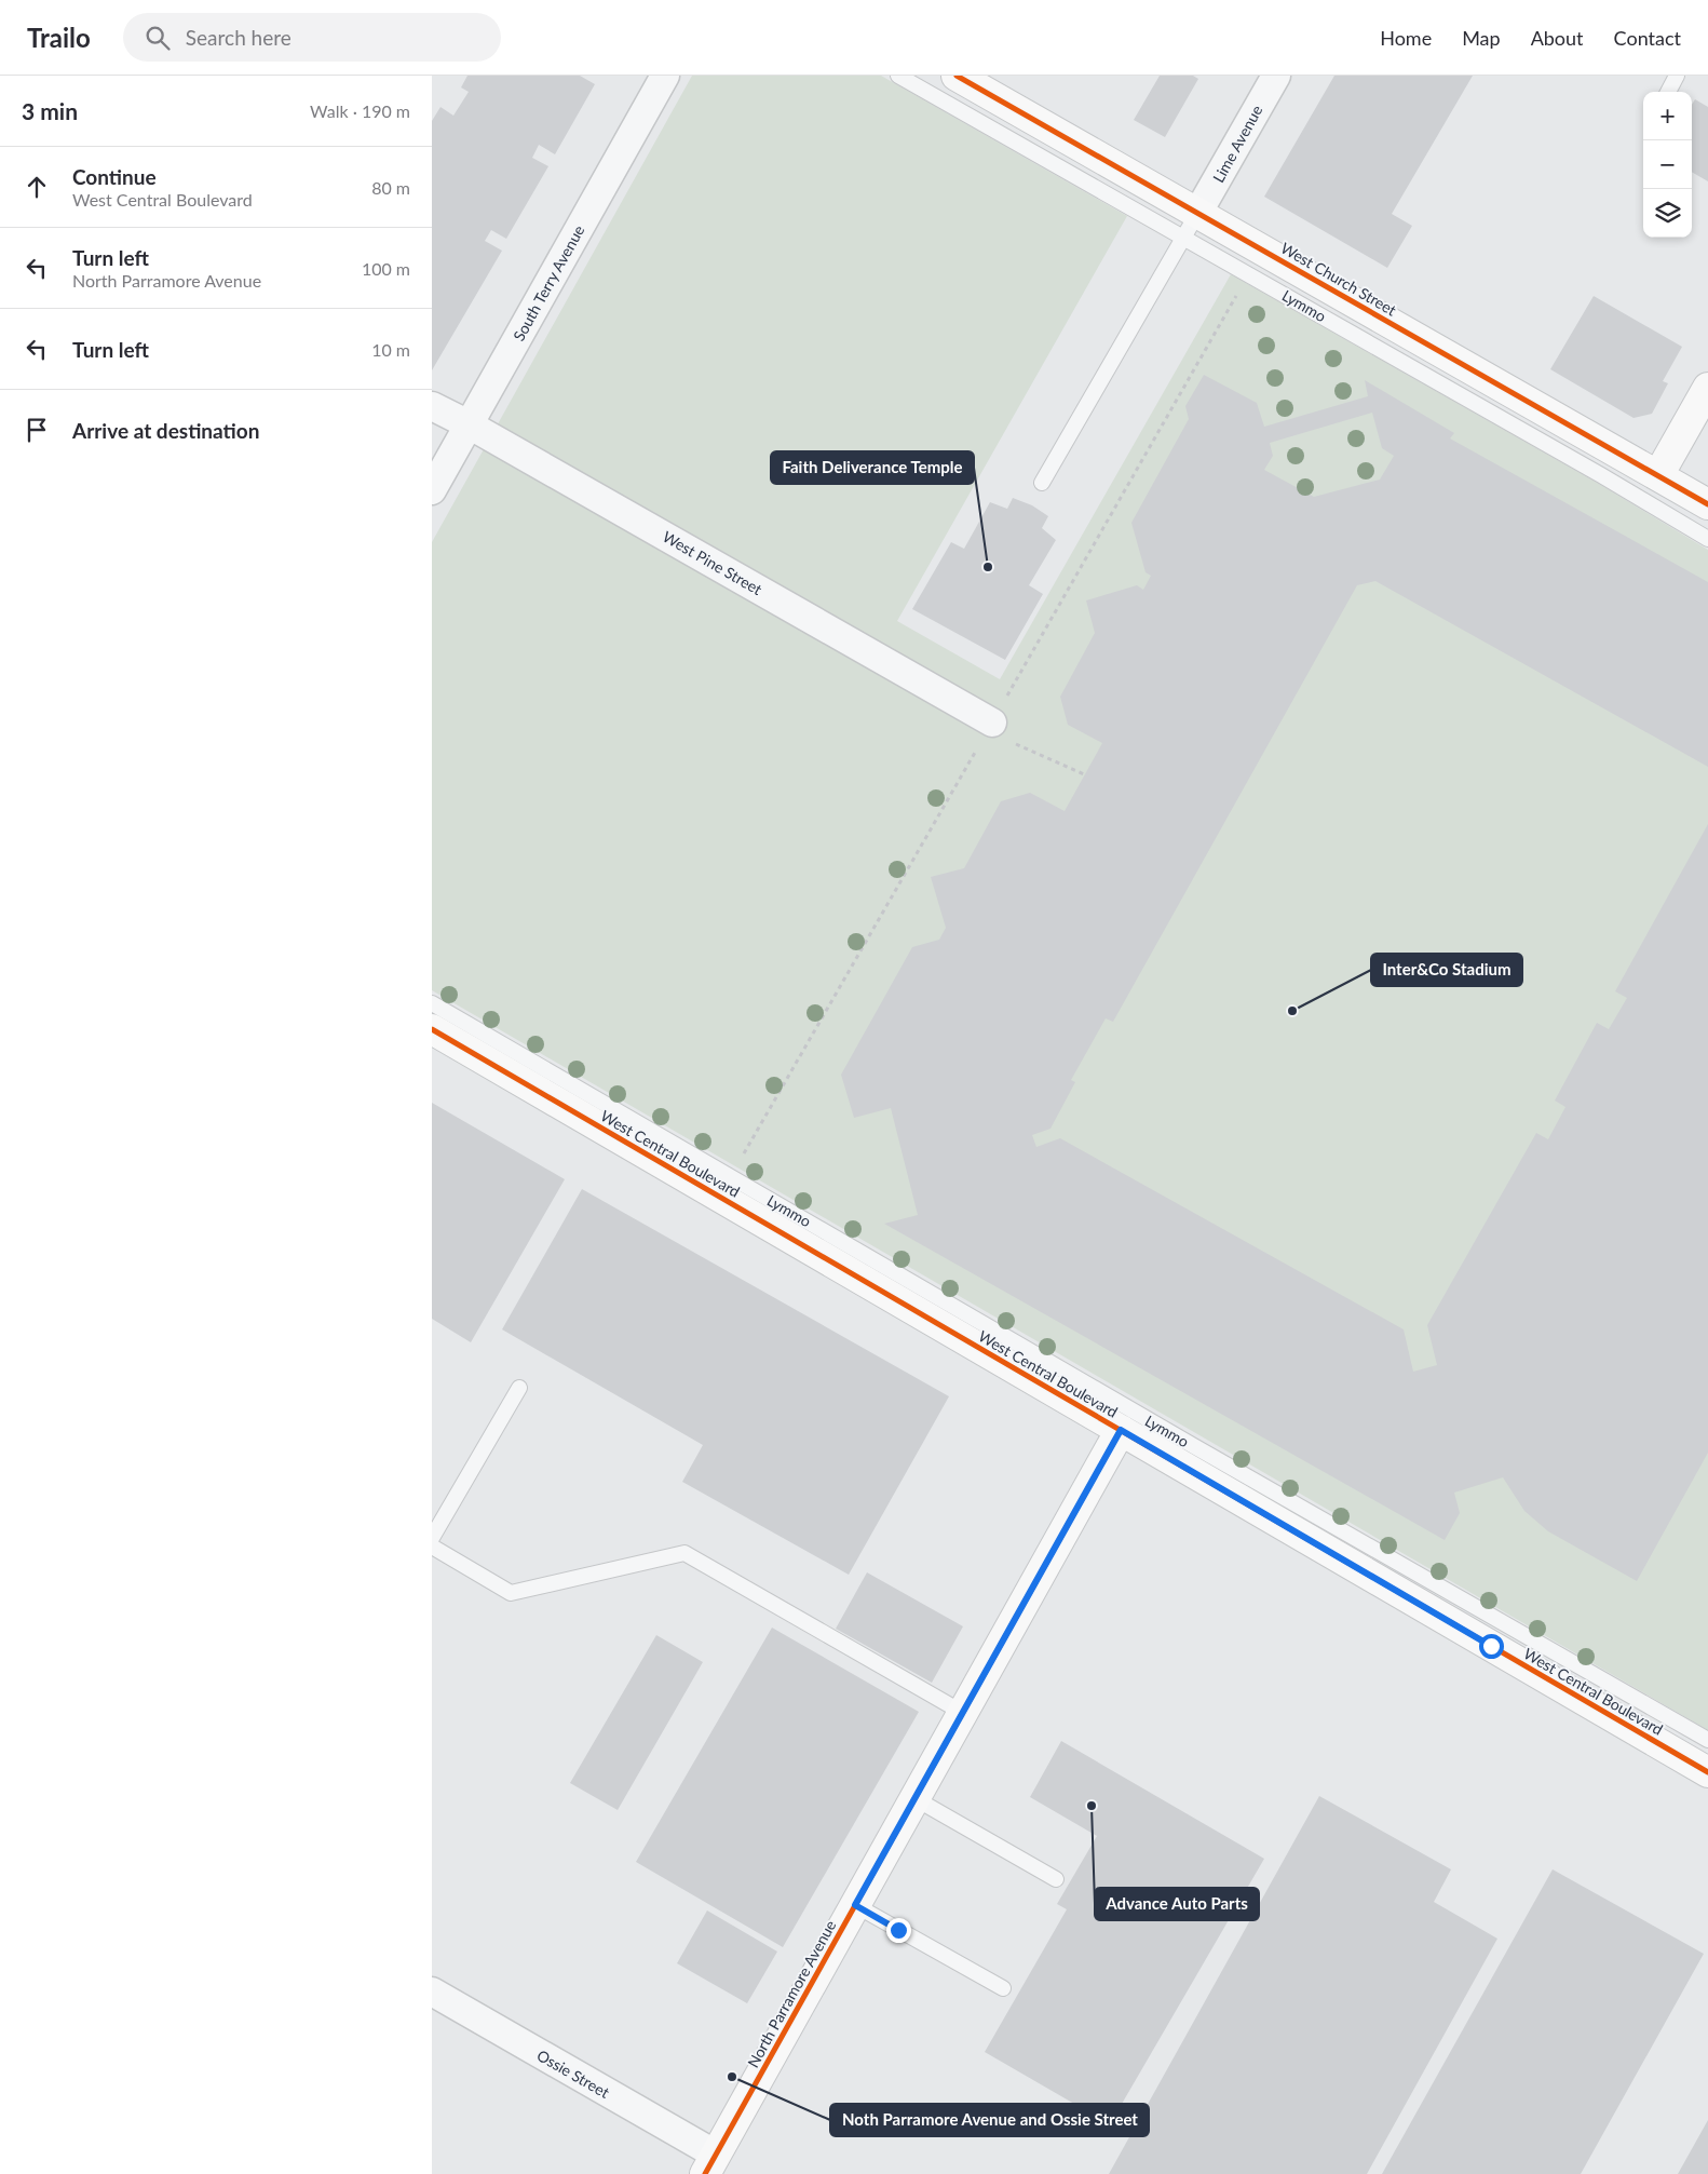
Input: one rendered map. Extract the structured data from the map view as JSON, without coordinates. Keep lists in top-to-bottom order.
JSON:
{
  "streets": {
    "street": [
      "Lime Avenue",
      "West Church Street",
      "South Terry Avenue",
      "West Pine Street",
      "West Central Boulevard",
      "North Parramore Avenue",
      "Ossie Street"
    ],
    "lane": ["Lymmo"]
  },
  "crossings": [
    ["Lime Avenue", "West Church Street"],
    ["South Terry Avenue", "West Pine Street"],
    ["West Central Boulevard", "North Parramore Avenue"],
    ["North Parramore Avenue", "Ossie Street"]
  ],
  "places": [
    "Faith Deliverance Temple",
    "Inter&Co Stadium",
    "Advance Auto Parts",
    "Noth Parramore Avenue and Ossie Street"
  ],
  "page": {
    "header": "Trailo",
    "search": "Search here",
    "nav": [
      "Home",
      "Map",
      "About",
      "Contact"
    ],
    "heading": ["3 min", "Walk · 190 m"],
    "map_buttons": ["+", "−"],
    "list": [
      ["Continue", "West Central Boulevard", "80 m"],
      ["Turn left", "North Parramore Avenue", "100 m"],
      ["Turn left", "10 m"],
      "Arrive at destination"
    ]
  }
}
